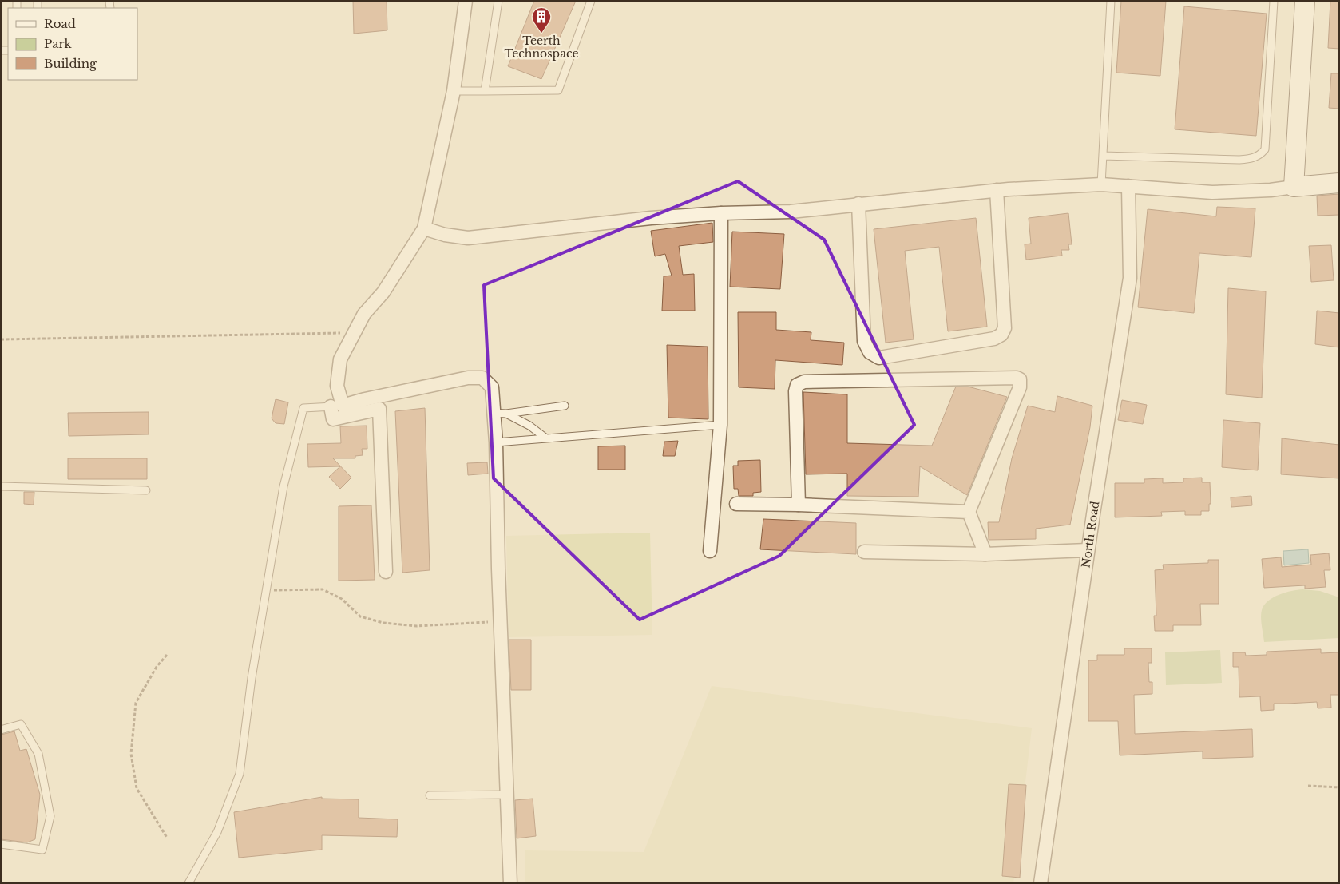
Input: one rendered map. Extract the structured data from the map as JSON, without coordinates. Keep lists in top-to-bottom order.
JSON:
{
  "streets": {
    "street": ["North Road"]
  },
  "places": {
    "building": ["Teerth Technospace"]
  },
  "legend": ["Road", "Park", "Building"]
}
